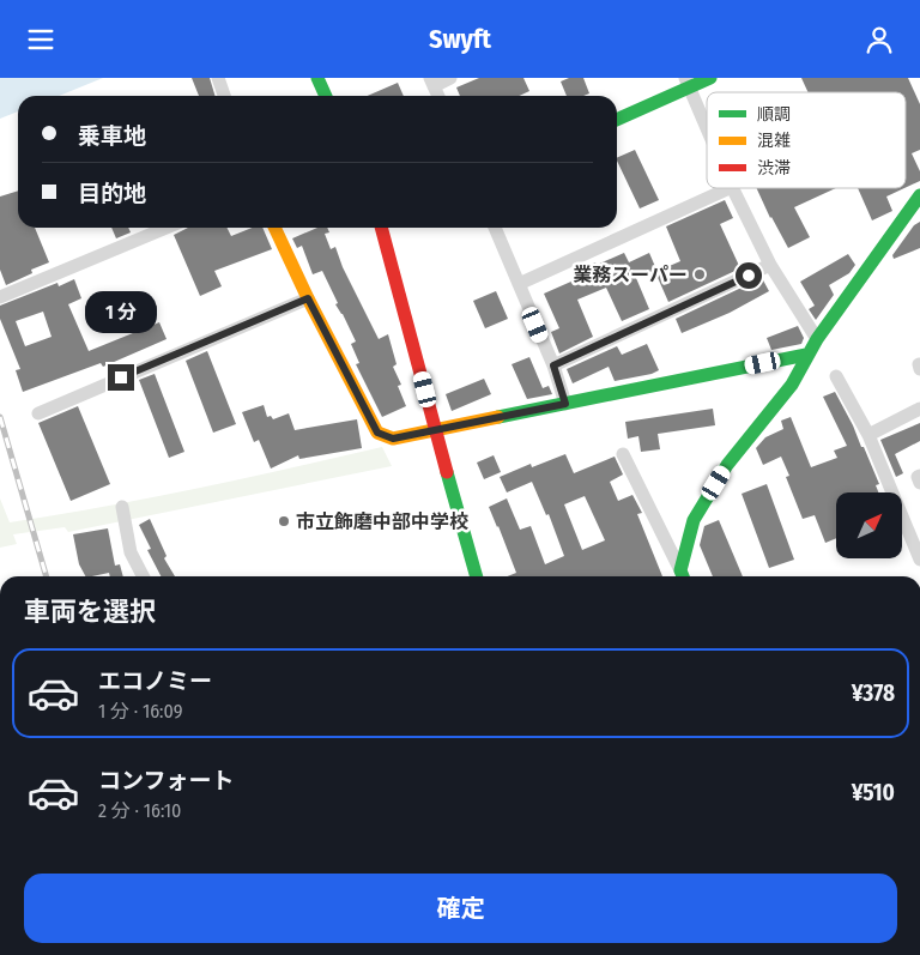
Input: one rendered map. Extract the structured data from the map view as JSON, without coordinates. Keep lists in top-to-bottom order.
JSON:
{
  "places": ["業務スーパー", "市立飾磨中部中学校"],
  "legend": ["順調", "混雑", "渋滞"],
  "north": "top right",
  "page": {
    "header": "Swyft",
    "banner": ["乗車地", "目的地"],
    "bubble": "1 分",
    "heading": "車両を選択",
    "list": [
      {
        "name": "エコノミー",
        "note": "1 分 · 16:09",
        "value": "¥378"
      },
      {
        "name": "コンフォート",
        "note": "2 分 · 16:10",
        "value": "¥510"
      }
    ],
    "buttons": "確定"
  }
}
